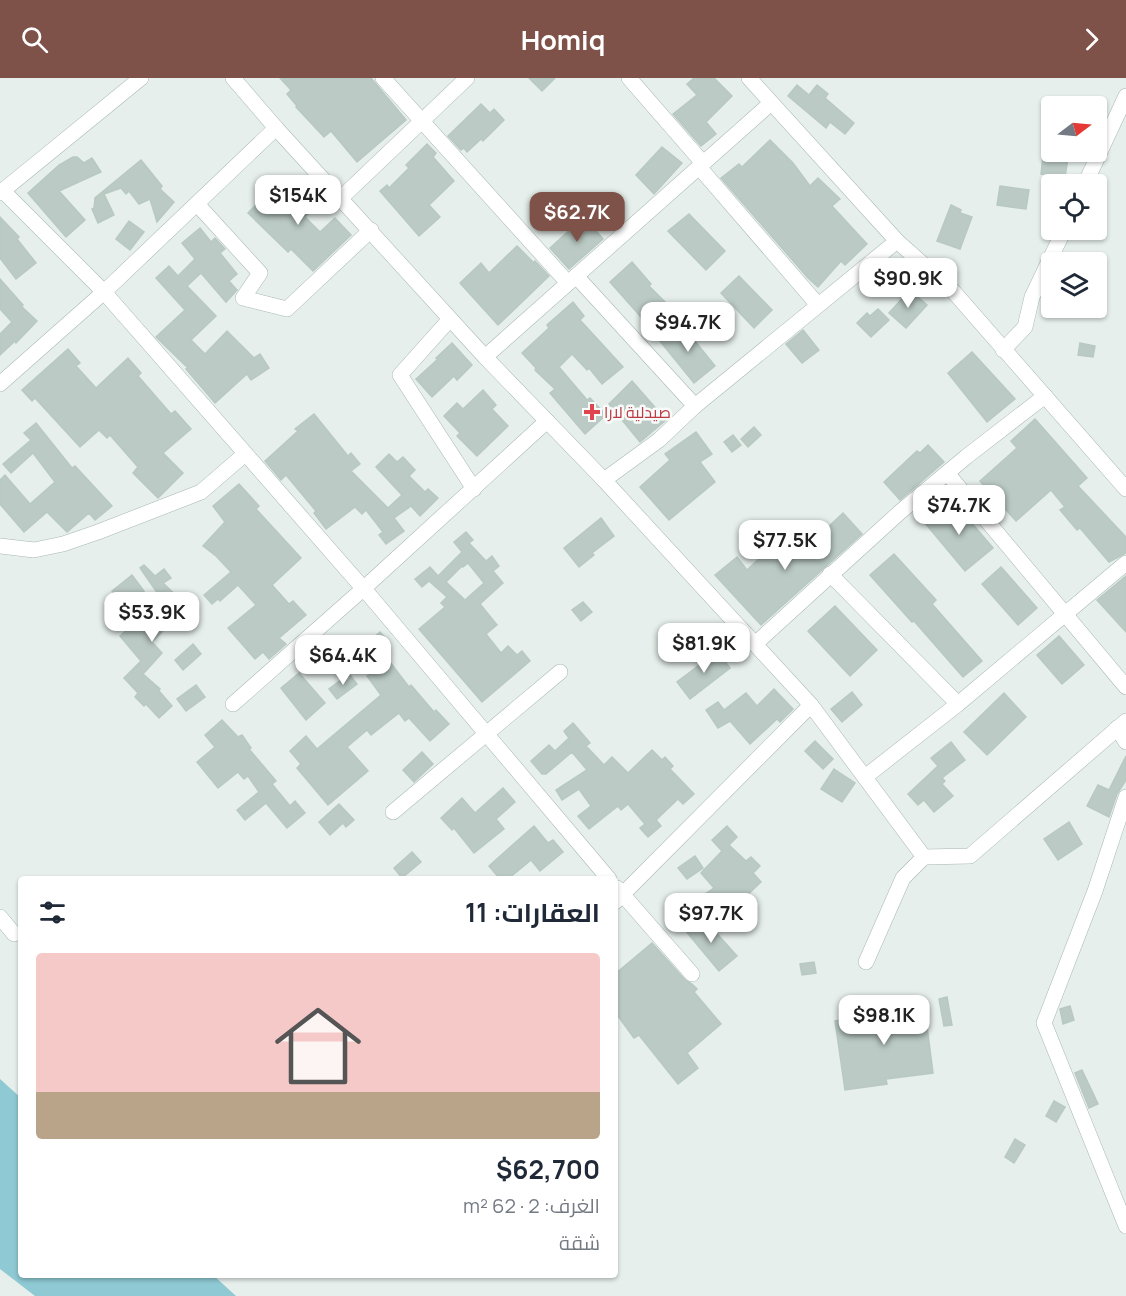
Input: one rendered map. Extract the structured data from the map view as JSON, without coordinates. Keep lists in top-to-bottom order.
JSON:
{
  "places": {
    "health": ["صيدلية لارا"]
  },
  "north": "right",
  "page": {
    "header": "Homiq",
    "price": [
      "$154K",
      "$62.7K",
      "$90.9K",
      "$94.7K",
      "$74.7K",
      "$77.5K",
      "$53.9K",
      "$81.9K",
      "$64.4K",
      "$97.7K",
      "$98.1K"
    ],
    "heading": "العقارات: 11",
    "list": [
      {
        "name": "$62,700",
        "note": "الغرف: 2 · 62 m² · شقة"
      }
    ]
  }
}
